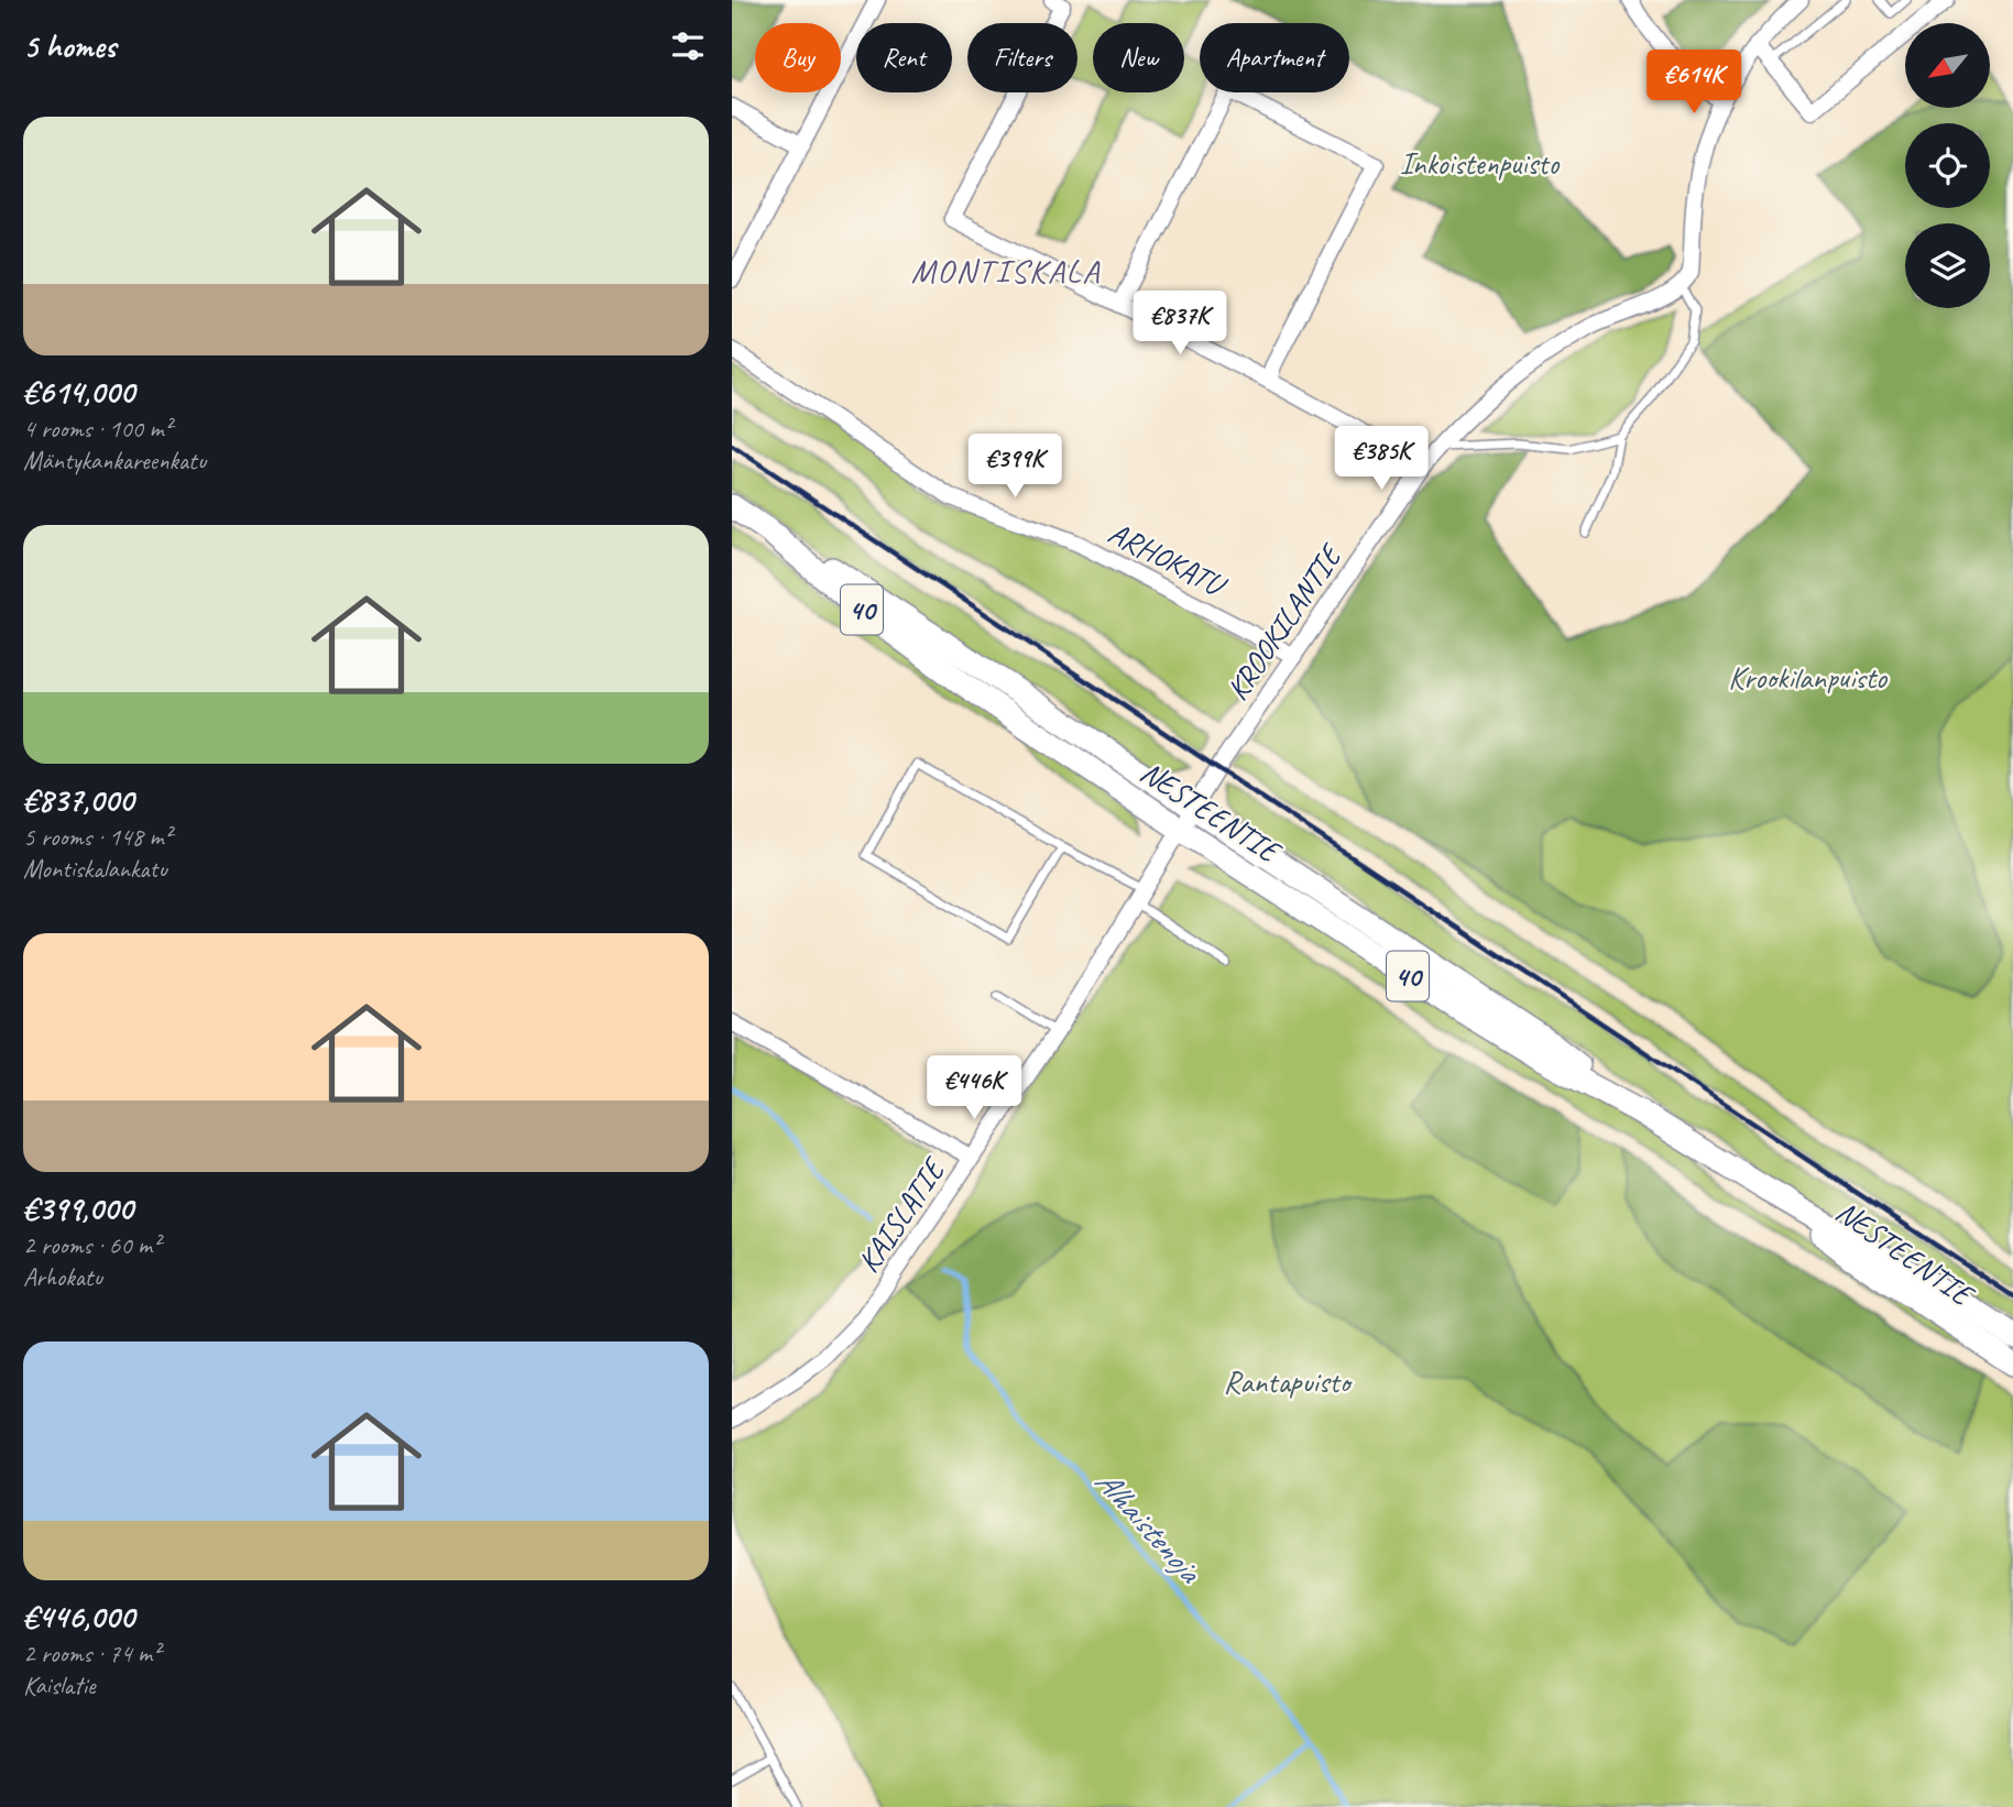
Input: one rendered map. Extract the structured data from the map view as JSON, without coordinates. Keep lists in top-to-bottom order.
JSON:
{
  "streets": {
    "main road": ["40", "NESTEENTIE"],
    "street": ["ARHOKATU", "KROOKILANTIE", "KAISLATIE"]
  },
  "crossings": [
    ["ARHOKATU", "KROOKILANTIE"],
    ["KROOKILANTIE", "NESTEENTIE"],
    ["KROOKILANTIE", "KAISLATIE"],
    ["NESTEENTIE", "KAISLATIE"]
  ],
  "districts": ["MONTISKALA"],
  "water": ["Alhaistenoja"],
  "parks": ["Inkoistenpuisto", "Krookilanpuisto", "Rantapuisto"],
  "north": "bottom left",
  "page": {
    "heading": "5 homes",
    "chip": [
      "Buy",
      "Rent",
      "Filters",
      "New",
      "Apartment"
    ],
    "price": [
      "€614K",
      "€837K",
      "€385K",
      "€399K",
      "€446K"
    ],
    "list": [
      {
        "name": "€614,000",
        "note": "4 rooms · 100 m² · Mäntykankareenkatu"
      },
      {
        "name": "€837,000",
        "note": "5 rooms · 148 m² · Montiskalankatu"
      },
      {
        "name": "€399,000",
        "note": "2 rooms · 60 m² · Arhokatu"
      },
      {
        "name": "€446,000",
        "note": "2 rooms · 74 m² · Kaislatie"
      }
    ]
  }
}
